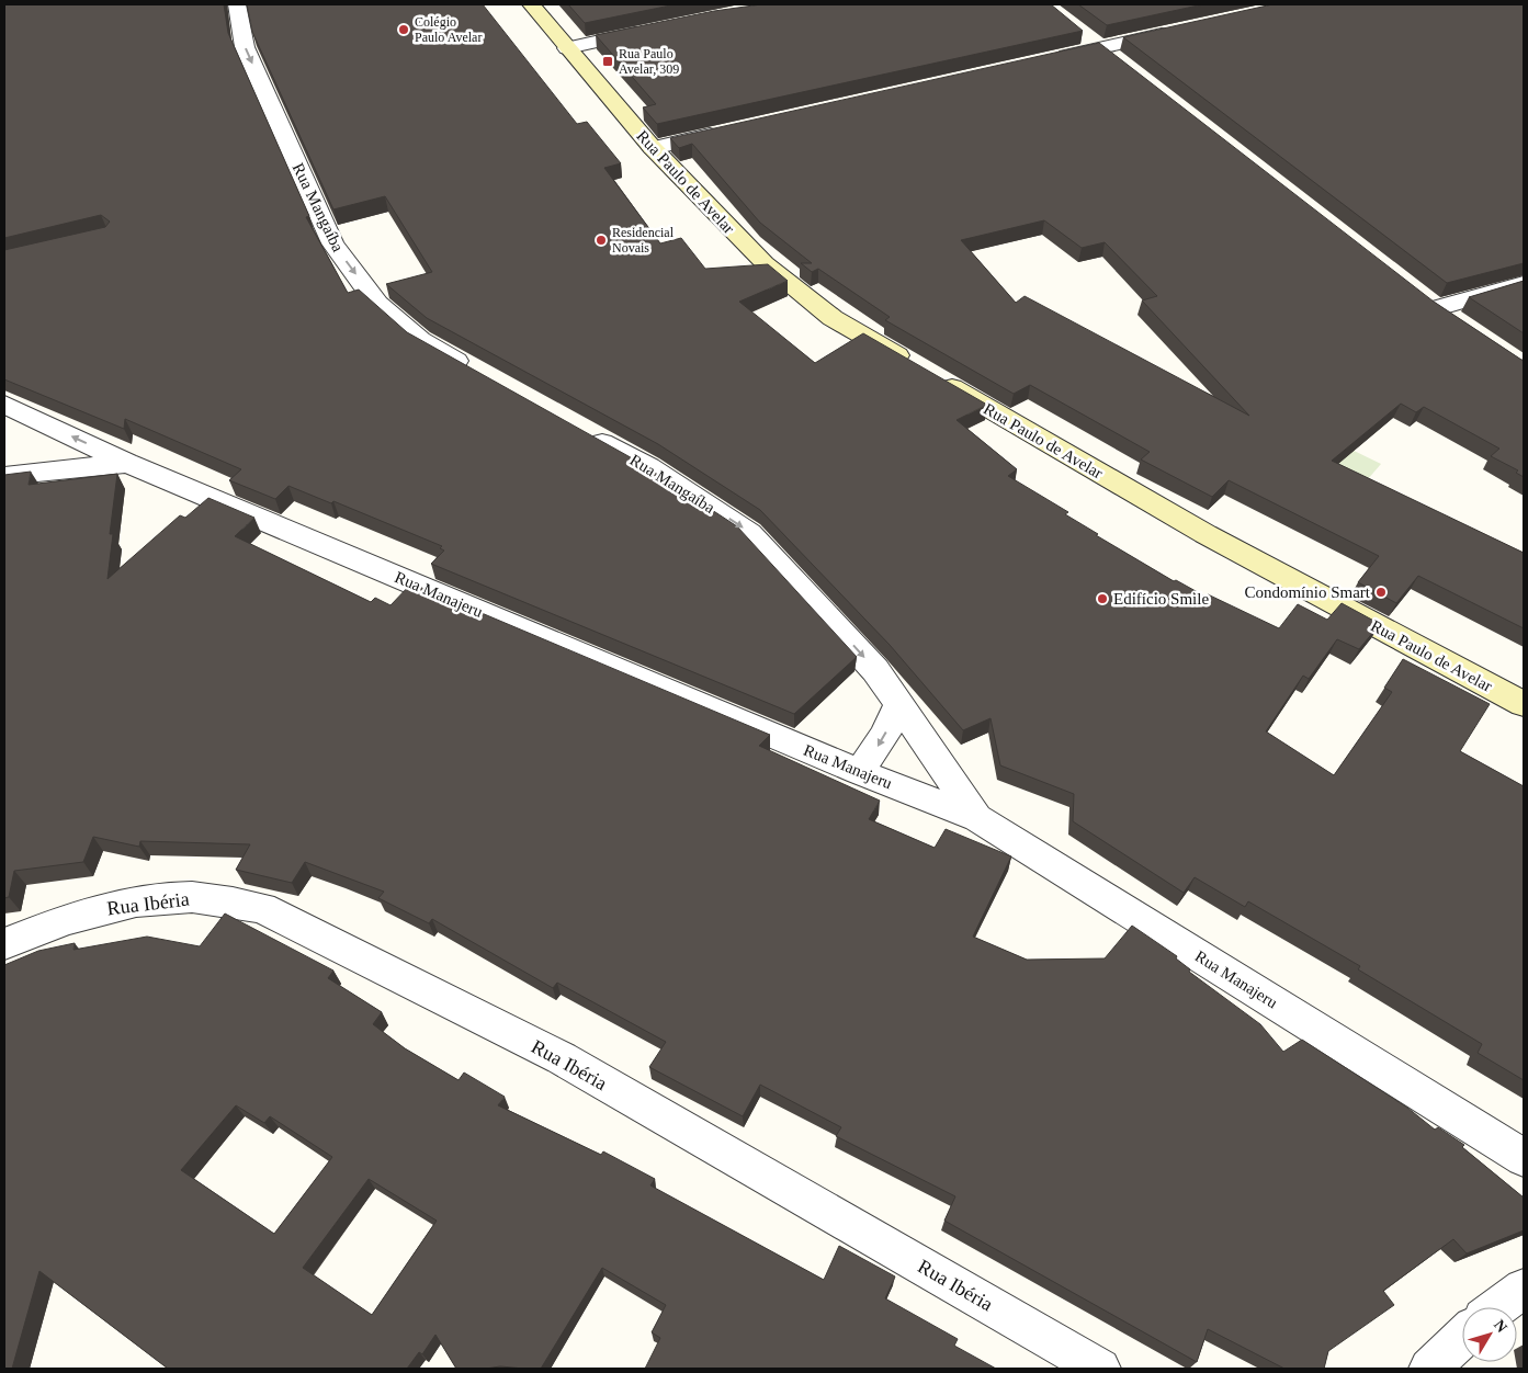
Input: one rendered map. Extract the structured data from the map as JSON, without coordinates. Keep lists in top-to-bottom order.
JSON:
{
  "streets": {
    "street": [
      "Rua Paulo de Avelar",
      "Rua Mangaíba",
      "Rua Manajeru",
      "Rua Ibéria"
    ]
  },
  "crossings": [
    ["Rua Mangaíba", "Rua Manajeru"]
  ],
  "one_way": ["Rua Mangaíba"],
  "places": {
    "other": [
      "Colégio Paulo Avelar",
      "Residencial Novais",
      "Condomínio Smart",
      "Edifício Smile"
    ],
    "transit": ["Rua Paulo Avelar, 309"]
  },
  "north": "top right"
}
